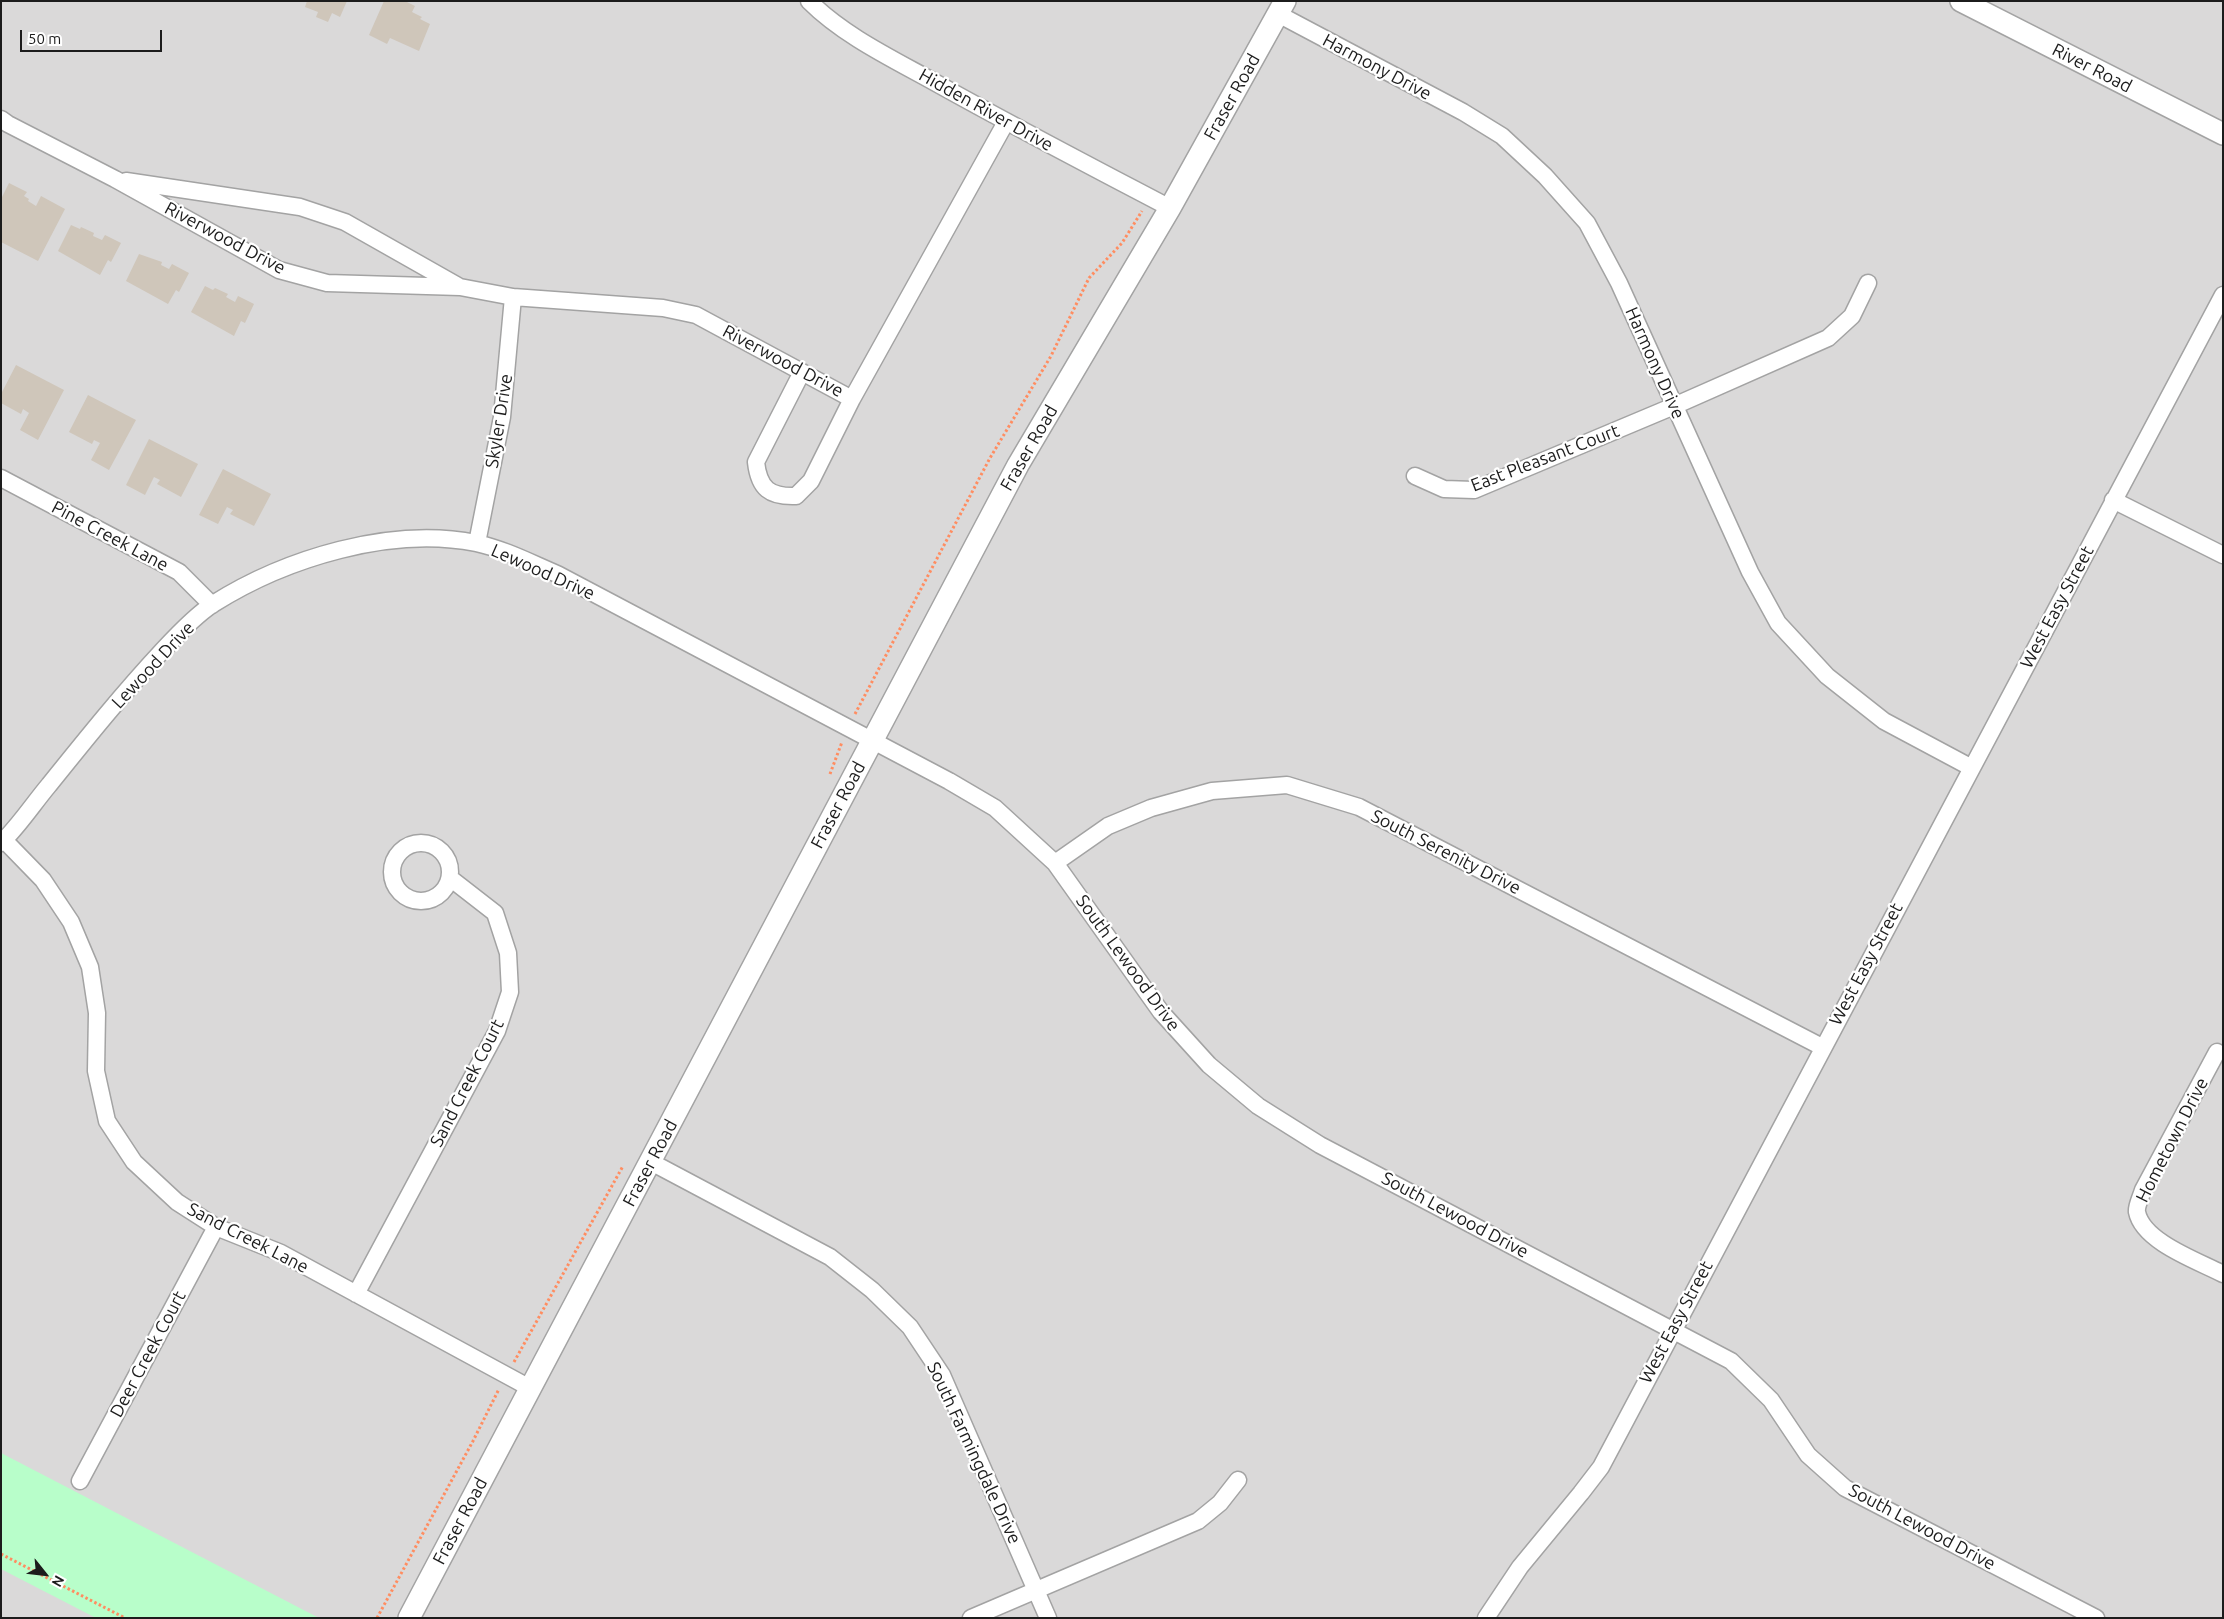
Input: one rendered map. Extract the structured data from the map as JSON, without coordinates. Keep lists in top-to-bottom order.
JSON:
{
  "streets": {
    "street": [
      "Harmony Drive",
      "River Road",
      "Fraser Road",
      "Hidden River Drive",
      "Riverwood Drive",
      "Skyler Drive",
      "East Pleasant Court",
      "Pine Creek Lane",
      "Lewood Drive",
      "West Easy Street",
      "South Serenity Drive",
      "South Lewood Drive",
      "Sand Creek Court",
      "Hometown Drive",
      "Sand Creek Lane",
      "Deer Creek Court",
      "South Farmingdale Drive"
    ]
  },
  "crossings": [
    ["Harmony Drive", "Fraser Road"],
    ["Harmony Drive", "East Pleasant Court"],
    ["Harmony Drive", "West Easy Street"],
    ["Fraser Road", "Hidden River Drive"],
    ["Fraser Road", "Lewood Drive"],
    ["Fraser Road", "South Lewood Drive"],
    ["Fraser Road", "Sand Creek Lane"],
    ["Fraser Road", "South Farmingdale Drive"],
    ["Hidden River Drive", "Riverwood Drive"],
    ["Riverwood Drive", "Skyler Drive"],
    ["Skyler Drive", "Lewood Drive"],
    ["Pine Creek Lane", "Lewood Drive"],
    ["Lewood Drive", "South Lewood Drive"],
    ["Lewood Drive", "Sand Creek Lane"],
    ["West Easy Street", "South Serenity Drive"],
    ["West Easy Street", "South Lewood Drive"],
    ["South Serenity Drive", "South Lewood Drive"],
    ["Sand Creek Court", "Sand Creek Lane"],
    ["Sand Creek Lane", "Deer Creek Court"]
  ],
  "scale_bar": "50 m",
  "north": "bottom right"
}
